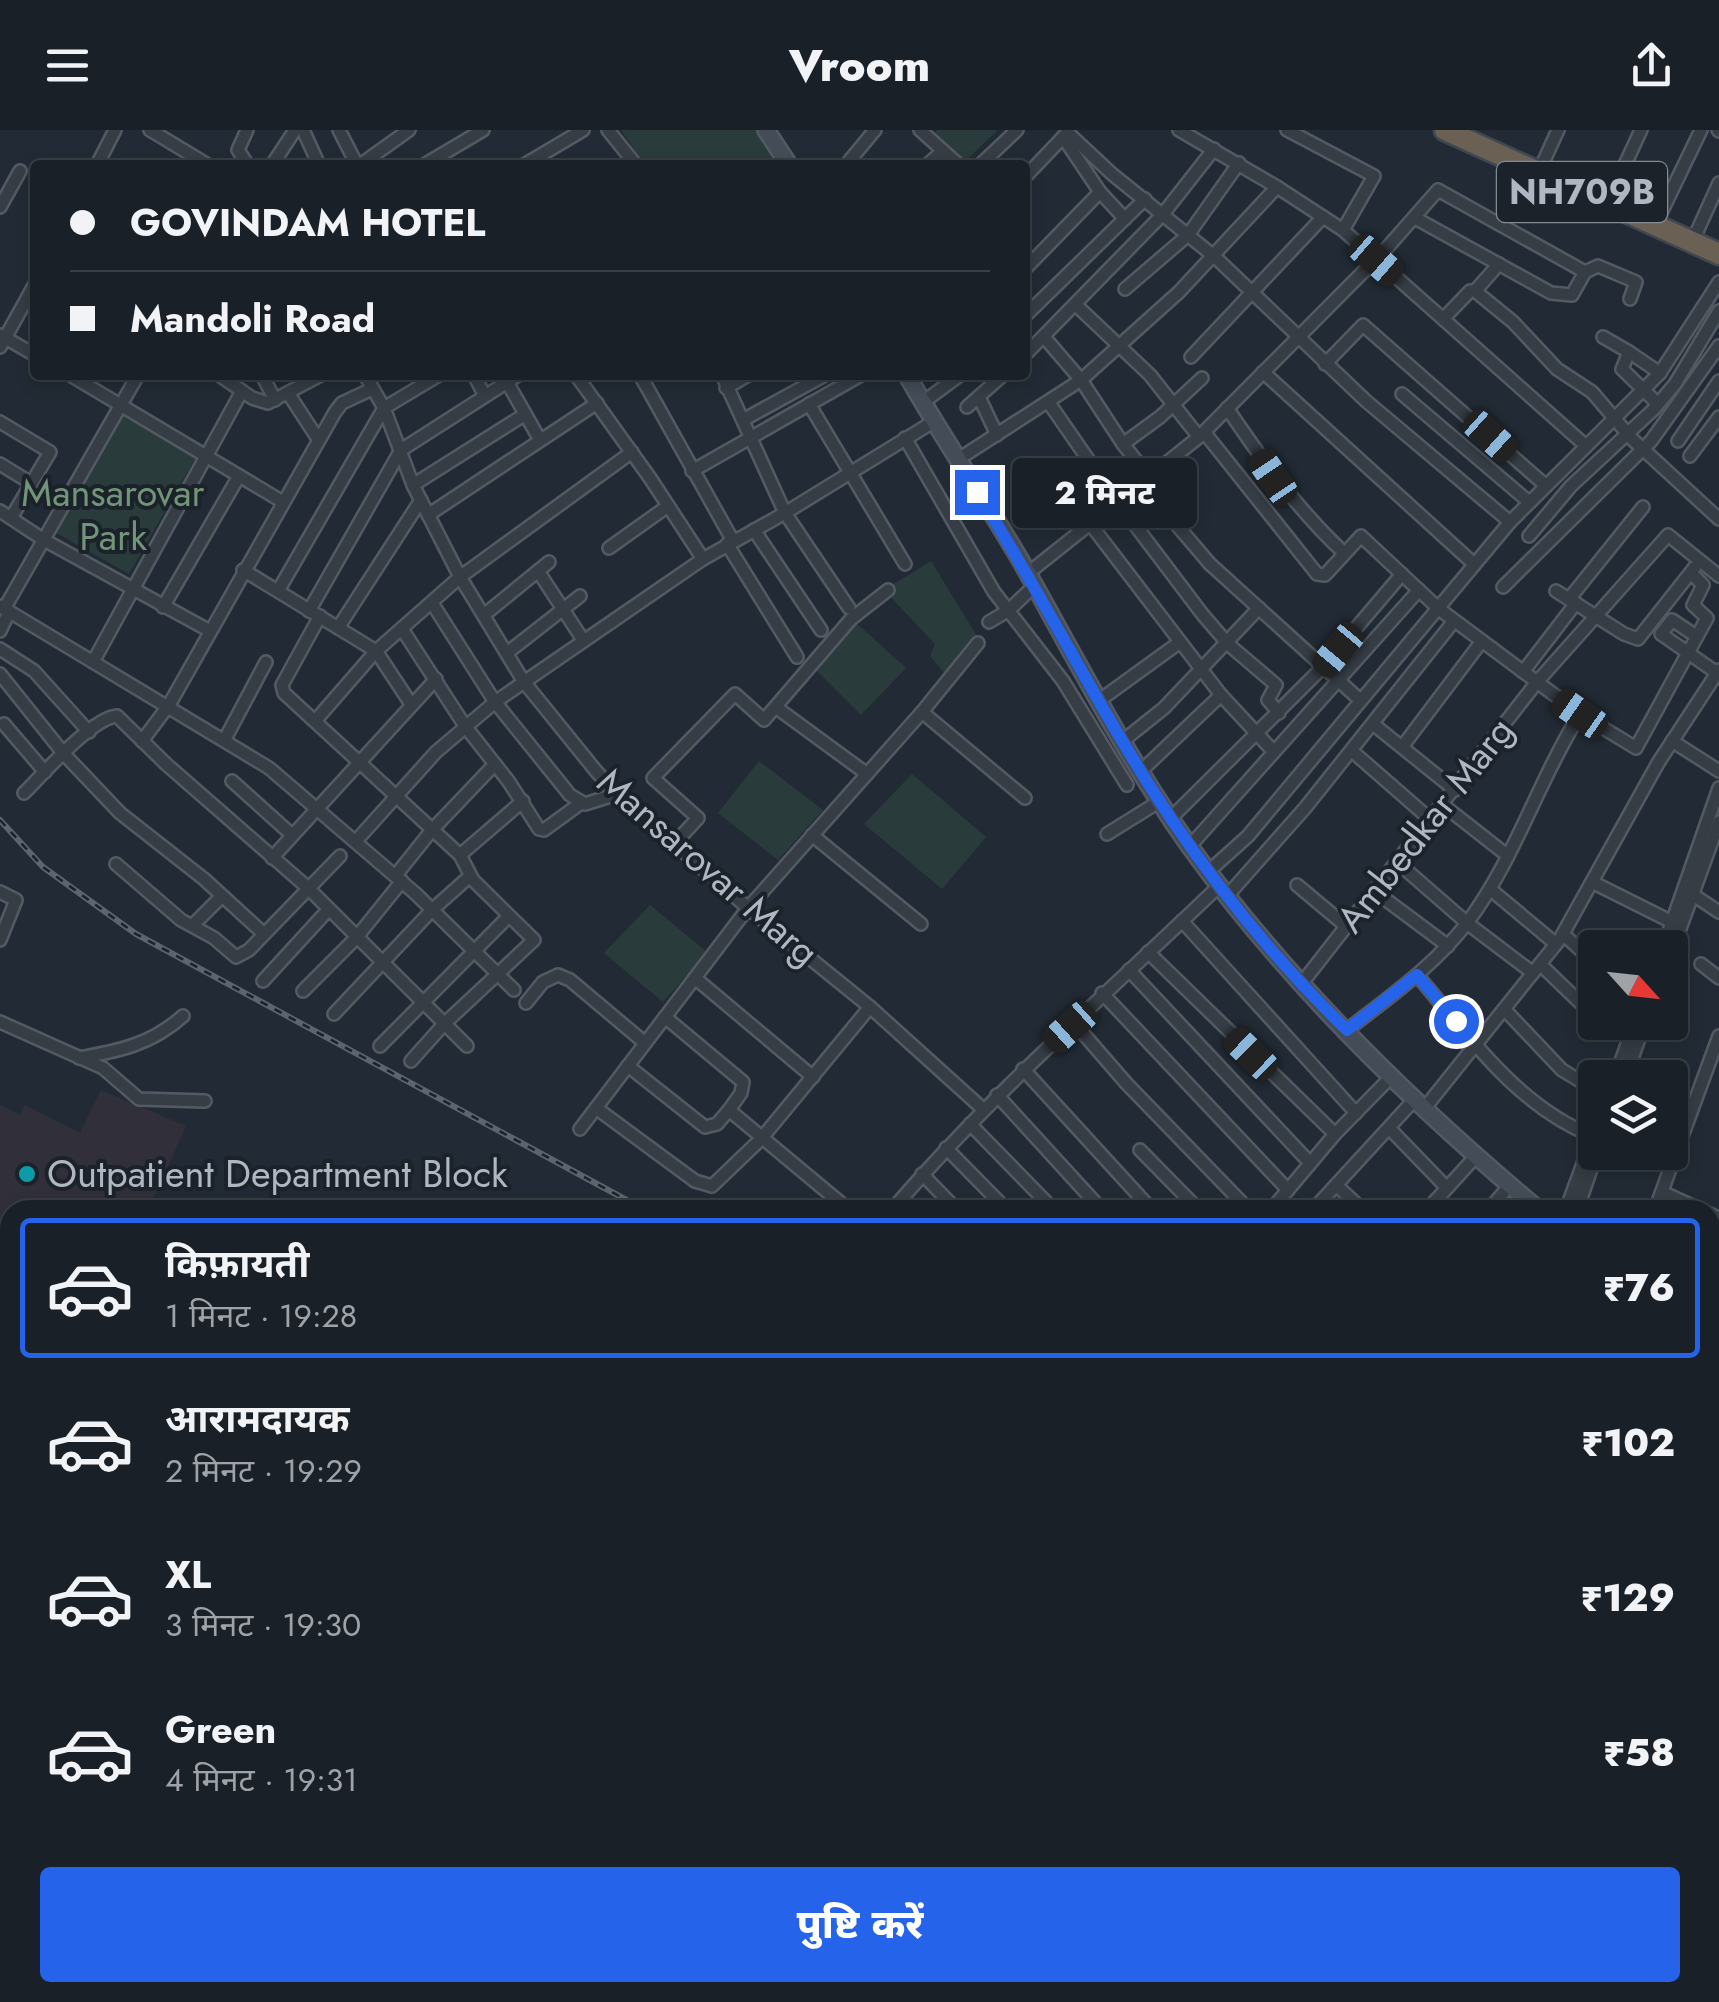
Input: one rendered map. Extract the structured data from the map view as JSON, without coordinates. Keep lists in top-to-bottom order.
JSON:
{
  "streets": {
    "highway": ["NH709B"],
    "street": ["Ambedkar Marg", "Mansarovar Marg"]
  },
  "parks": ["Mansarovar Park"],
  "places": ["Outpatient Department Block"],
  "north": "bottom right",
  "page": {
    "header": "Vroom",
    "banner": ["GOVINDAM HOTEL", "Mandoli Road"],
    "bubble": "2 मिनट",
    "list": [
      {
        "name": "किफ़ायती",
        "note": "1 मिनट · 19:28",
        "value": "₹76"
      },
      {
        "name": "आरामदायक",
        "note": "2 मिनट · 19:29",
        "value": "₹102"
      },
      {
        "name": "XL",
        "note": "3 मिनट · 19:30",
        "value": "₹129"
      },
      {
        "name": "Green",
        "note": "4 मिनट · 19:31",
        "value": "₹58"
      }
    ],
    "buttons": "पुष्टि करें"
  }
}
